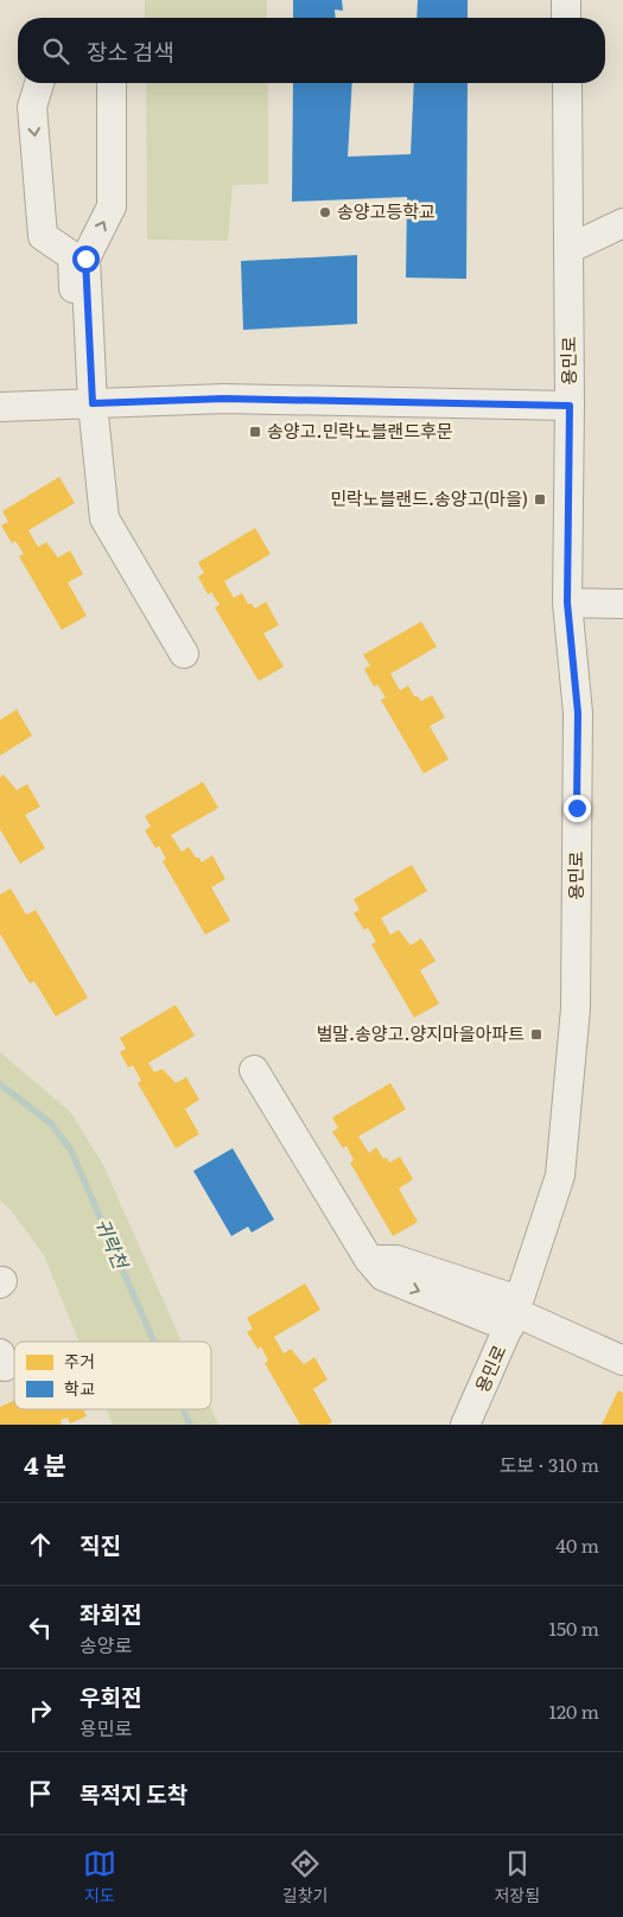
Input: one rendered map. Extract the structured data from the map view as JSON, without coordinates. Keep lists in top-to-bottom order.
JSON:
{
  "streets": {
    "street": ["용민로"]
  },
  "water": ["귀락천"],
  "places": {
    "other": ["송양고등학교"],
    "transit": ["송양고.민락노블랜드후문", "민락노블랜드.송양고(마을)", "벌말.송양고.양지마을아파트"]
  },
  "legend": ["주거", "학교"],
  "page": {
    "search": "장소 검색",
    "heading": ["4 분", "도보 · 310 m"],
    "list": [
      ["직진", "40 m"],
      ["좌회전", "송양로", "150 m"],
      ["우회전", "용민로", "120 m"],
      "목적지 도착"
    ],
    "nav": ["지도", "길찾기", "저장됨"]
  }
}
